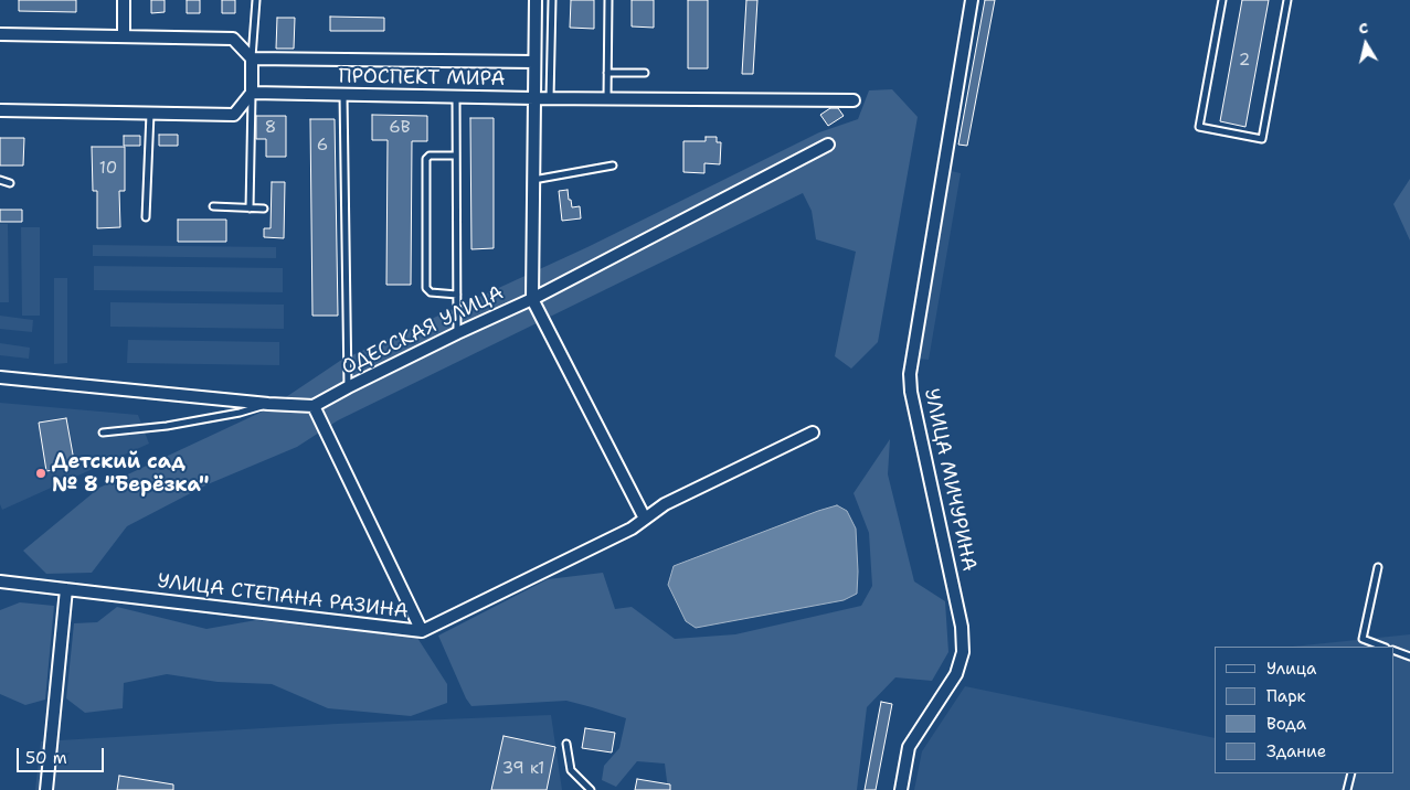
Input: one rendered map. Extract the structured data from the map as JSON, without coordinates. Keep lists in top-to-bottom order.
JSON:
{
  "streets": {
    "street": [
      "ПРОСПЕКТ МИРА",
      "ОДЕССКАЯ УЛИЦА",
      "УЛИЦА МИЧУРИНА",
      "УЛИЦА СТЕПАНА РАЗИНА"
    ]
  },
  "places": ["Детский сад № 8 \"Берёзка\""],
  "house_numbers": [
    "2",
    "8",
    "6В",
    "6",
    "10",
    "39 к1"
  ],
  "legend": [
    "Улица",
    "Парк",
    "Вода",
    "Здание"
  ],
  "scale_bar": "50 m",
  "north": "top"
}
